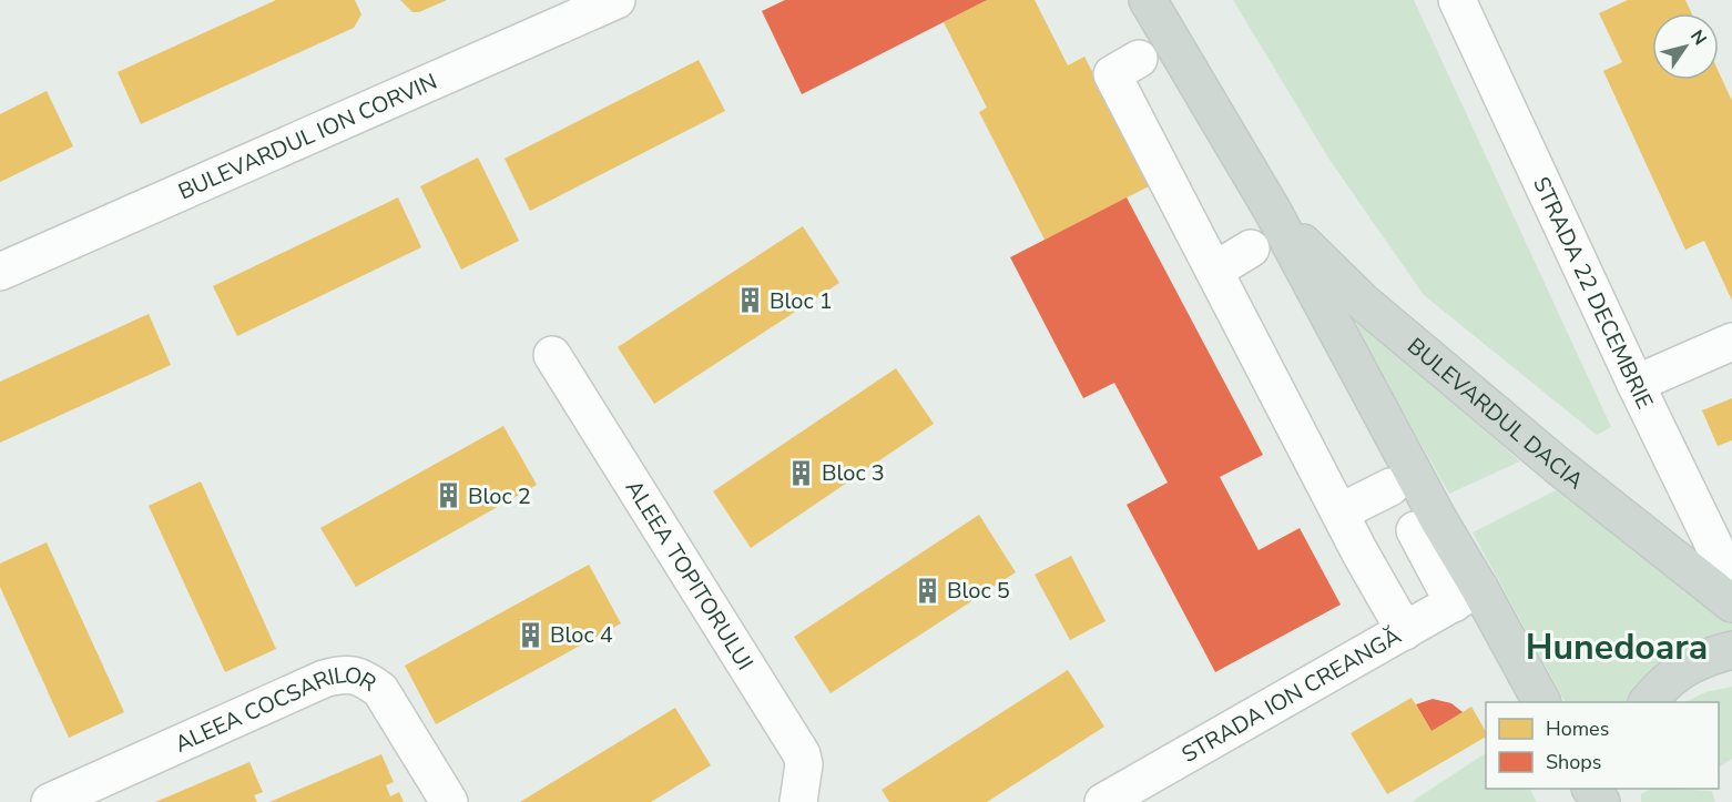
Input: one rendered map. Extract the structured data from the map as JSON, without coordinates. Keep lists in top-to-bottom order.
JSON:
{
  "streets": {
    "main road": ["BULEVARDUL DACIA"],
    "street": [
      "BULEVARDUL ION CORVIN",
      "STRADA 22 DECEMBRIE",
      "ALEEA TOPITORULUI",
      "STRADA ION CREANGĂ",
      "ALEEA COCSARILOR"
    ]
  },
  "crossings": [
    ["BULEVARDUL DACIA", "STRADA ION CREANGĂ"]
  ],
  "districts": ["Hunedoara"],
  "places": {
    "building": [
      "Bloc 1",
      "Bloc 3",
      "Bloc 2",
      "Bloc 5",
      "Bloc 4"
    ]
  },
  "legend": ["Homes", "Shops"],
  "north": "top right"
}
